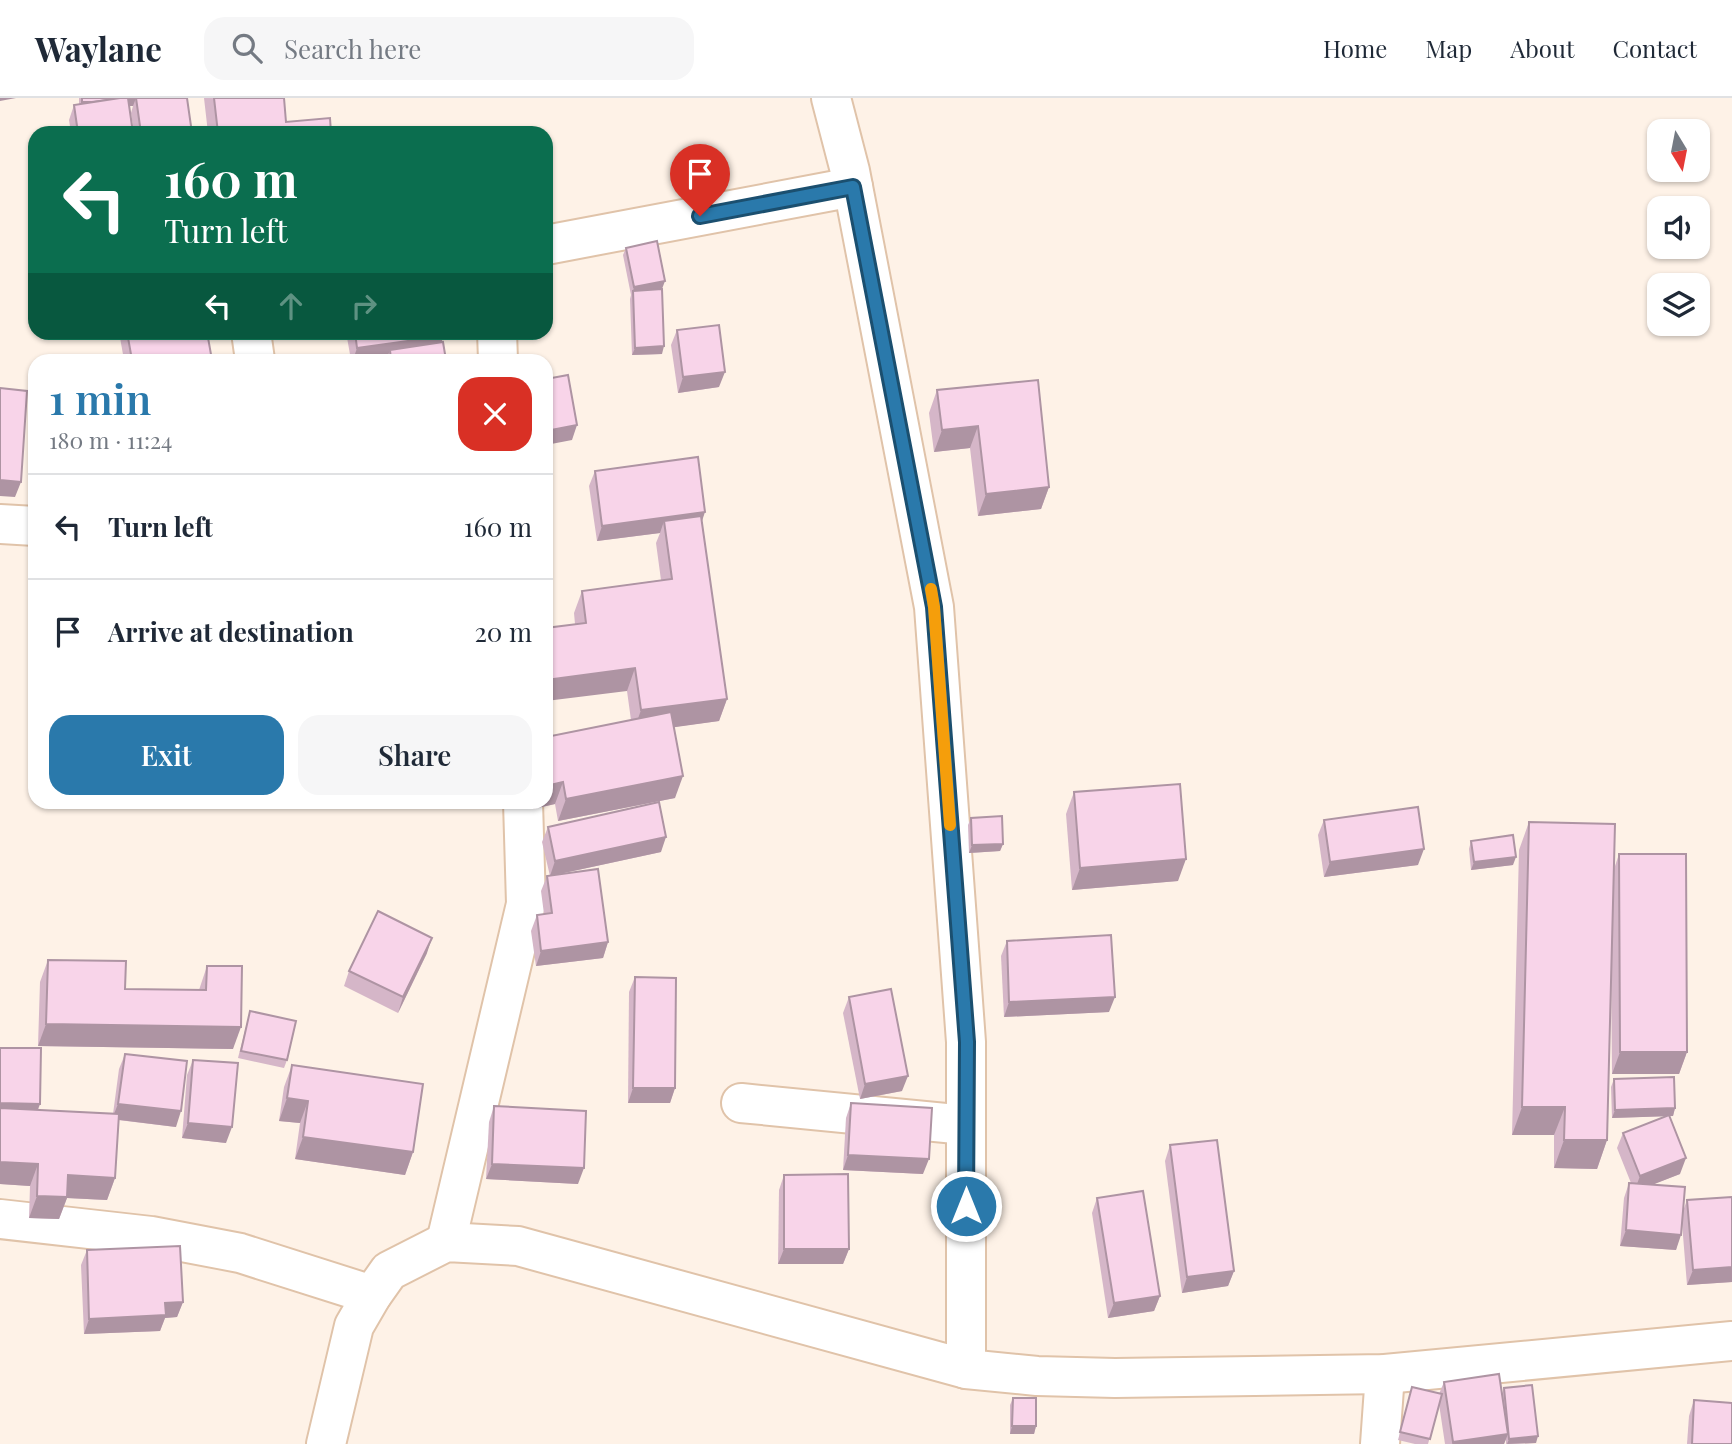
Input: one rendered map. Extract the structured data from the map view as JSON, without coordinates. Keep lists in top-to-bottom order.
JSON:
{
  "north": "bottom",
  "page": {
    "header": "Waylane",
    "search": "Search here",
    "nav": [
      "Home",
      "Map",
      "About",
      "Contact"
    ],
    "turn": ["160 m", "Turn left"],
    "heading": ["1 min", "180 m · 11:24"],
    "list": [
      {
        "name": "Turn left",
        "value": "160 m"
      },
      {
        "name": "Arrive at destination",
        "value": "20 m"
      }
    ],
    "buttons": ["Exit", "Share"]
  }
}
